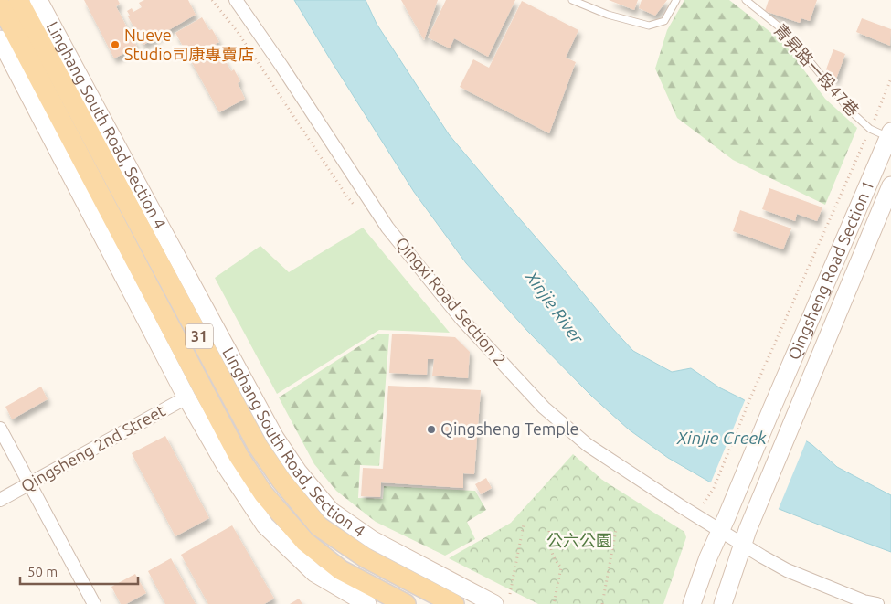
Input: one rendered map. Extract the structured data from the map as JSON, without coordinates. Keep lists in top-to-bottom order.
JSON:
{
  "streets": {
    "main road": ["Linghang South Road, Section 4", "31"],
    "street": ["Qingsheng Road Section 1", "Qingxi Road Section 2", "Qingsheng 2nd Street"],
    "lane": ["青昇路一段47巷"]
  },
  "crossings": [
    ["青昇路一段47巷", "Qingsheng Road Section 1"],
    ["Qingsheng Road Section 1", "Qingxi Road Section 2"],
    ["31", "Qingsheng 2nd Street"]
  ],
  "water": ["Xinjie River", "Xinjie Creek"],
  "parks": ["公六公園"],
  "places": ["Nueve Studio司康專賣店", "Qingsheng Temple"],
  "scale_bar": "50 m"
}
